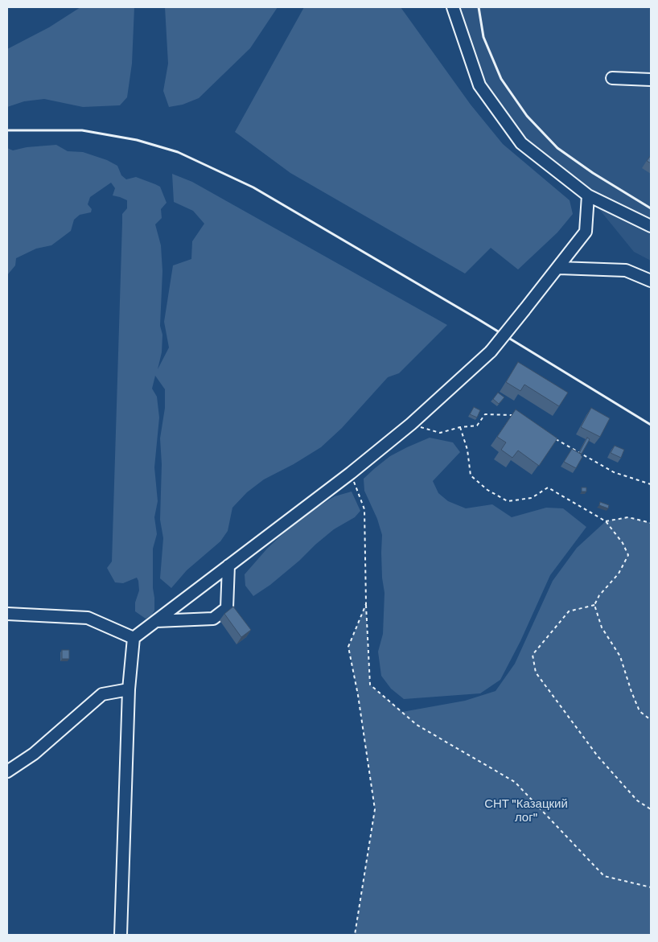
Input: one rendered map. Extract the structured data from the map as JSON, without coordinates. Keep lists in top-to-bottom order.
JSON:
{
  "parks": ["СНТ \"Казацкий лог\""]
}
